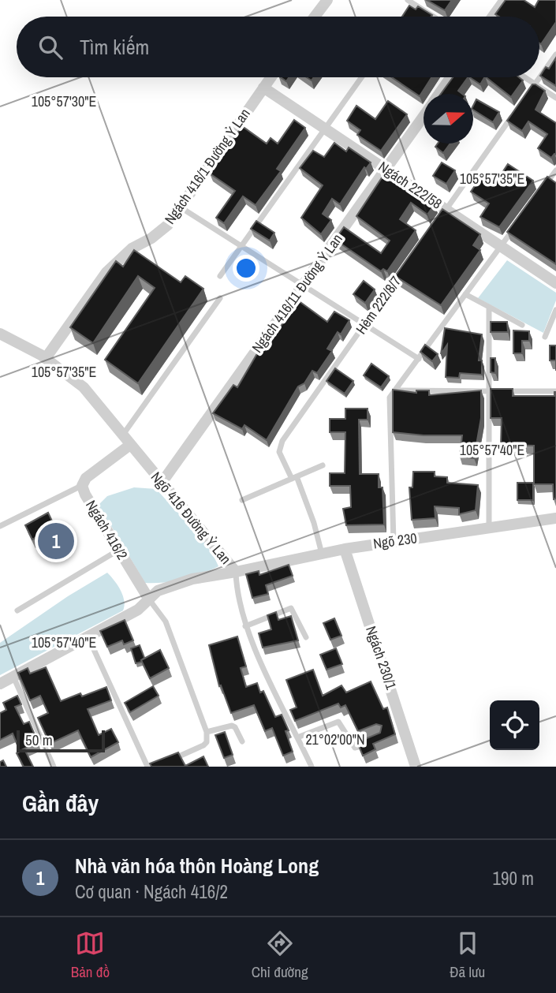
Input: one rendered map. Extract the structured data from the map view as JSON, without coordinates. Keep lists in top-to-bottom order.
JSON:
{
  "streets": {
    "street": [
      "Ngách 416/1 Đường Ỷ Lan",
      "Ngách 222/58",
      "Ngách 416/11 Đường Ỷ Lan",
      "Ngõ 416 Đường Ỷ Lan",
      "Ngách 416/2",
      "Ngõ 230",
      "Ngách 230/1"
    ],
    "lane": ["Hẻm 222/8/7"]
  },
  "crossings": [
    ["Ngách 416/1 Đường Ỷ Lan", "Ngách 222/58"],
    ["Ngách 416/1 Đường Ỷ Lan", "Ngõ 416 Đường Ỷ Lan"],
    ["Ngách 222/58", "Ngách 416/11 Đường Ỷ Lan"],
    ["Ngách 416/11 Đường Ỷ Lan", "Ngõ 416 Đường Ỷ Lan"],
    ["Ngõ 416 Đường Ỷ Lan", "Ngách 416/2"],
    ["Ngõ 416 Đường Ỷ Lan", "Ngõ 230"],
    ["Ngõ 230", "Ngách 230/1"]
  ],
  "scale_bar": "50 m",
  "north": "right",
  "page": {
    "search": "Tìm kiếm",
    "pins": "1",
    "scale": "50 m",
    "heading": "Gần đây",
    "list": [
      {
        "mark": "1",
        "name": "Nhà văn hóa thôn Hoàng Long",
        "note": "Cơ quan · Ngách 416/2",
        "value": "190 m"
      }
    ],
    "nav": ["Bản đồ", "Chỉ đường", "Đã lưu"]
  },
  "coordinates": [
    "105°57'30\"E",
    "105°57'35\"E",
    "105°57'40\"E",
    "21°02'00\"N"
  ]
}
